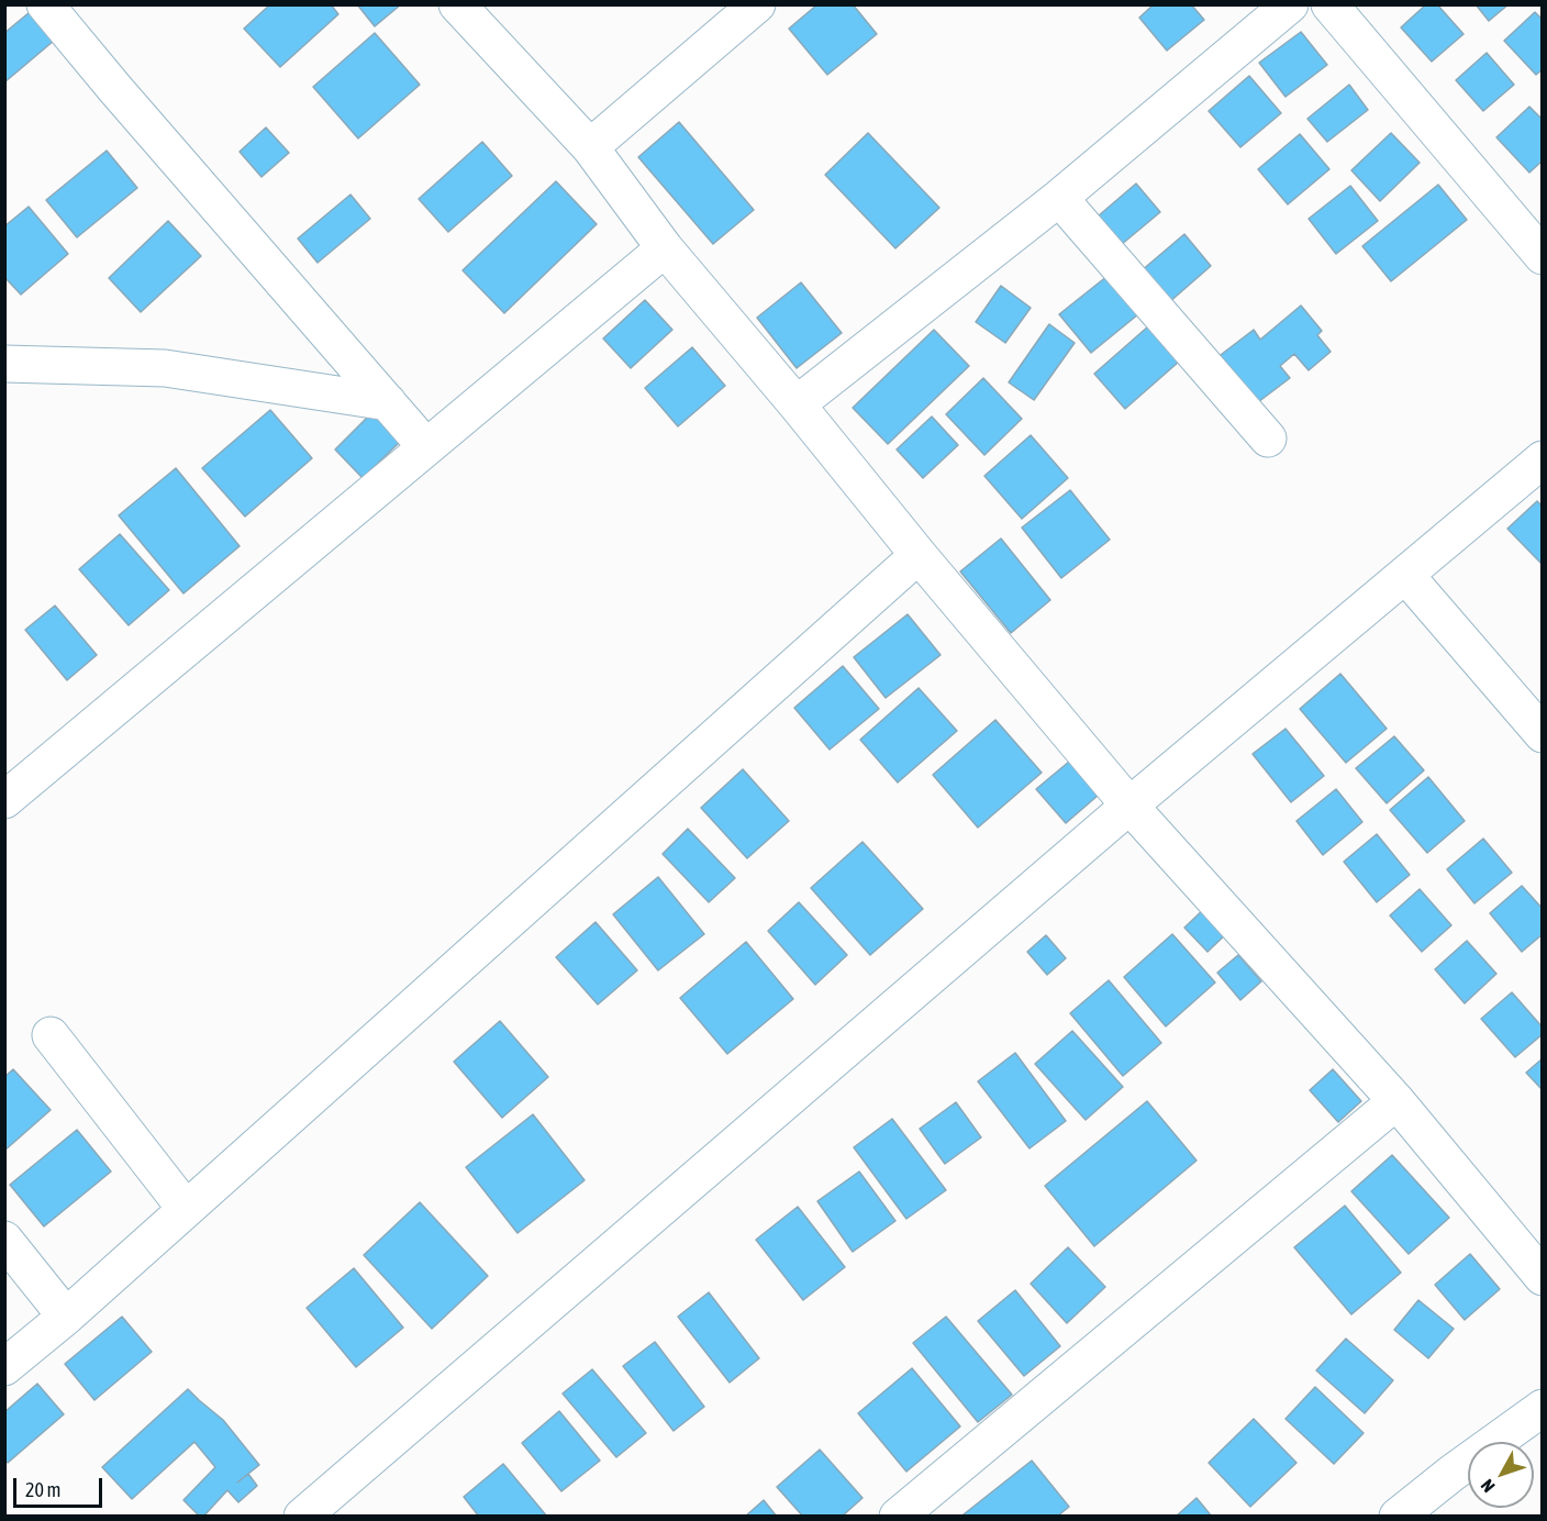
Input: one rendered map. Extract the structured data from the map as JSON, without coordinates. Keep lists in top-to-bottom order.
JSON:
{
  "scale_bar": "20 m",
  "north": "bottom left"
}
